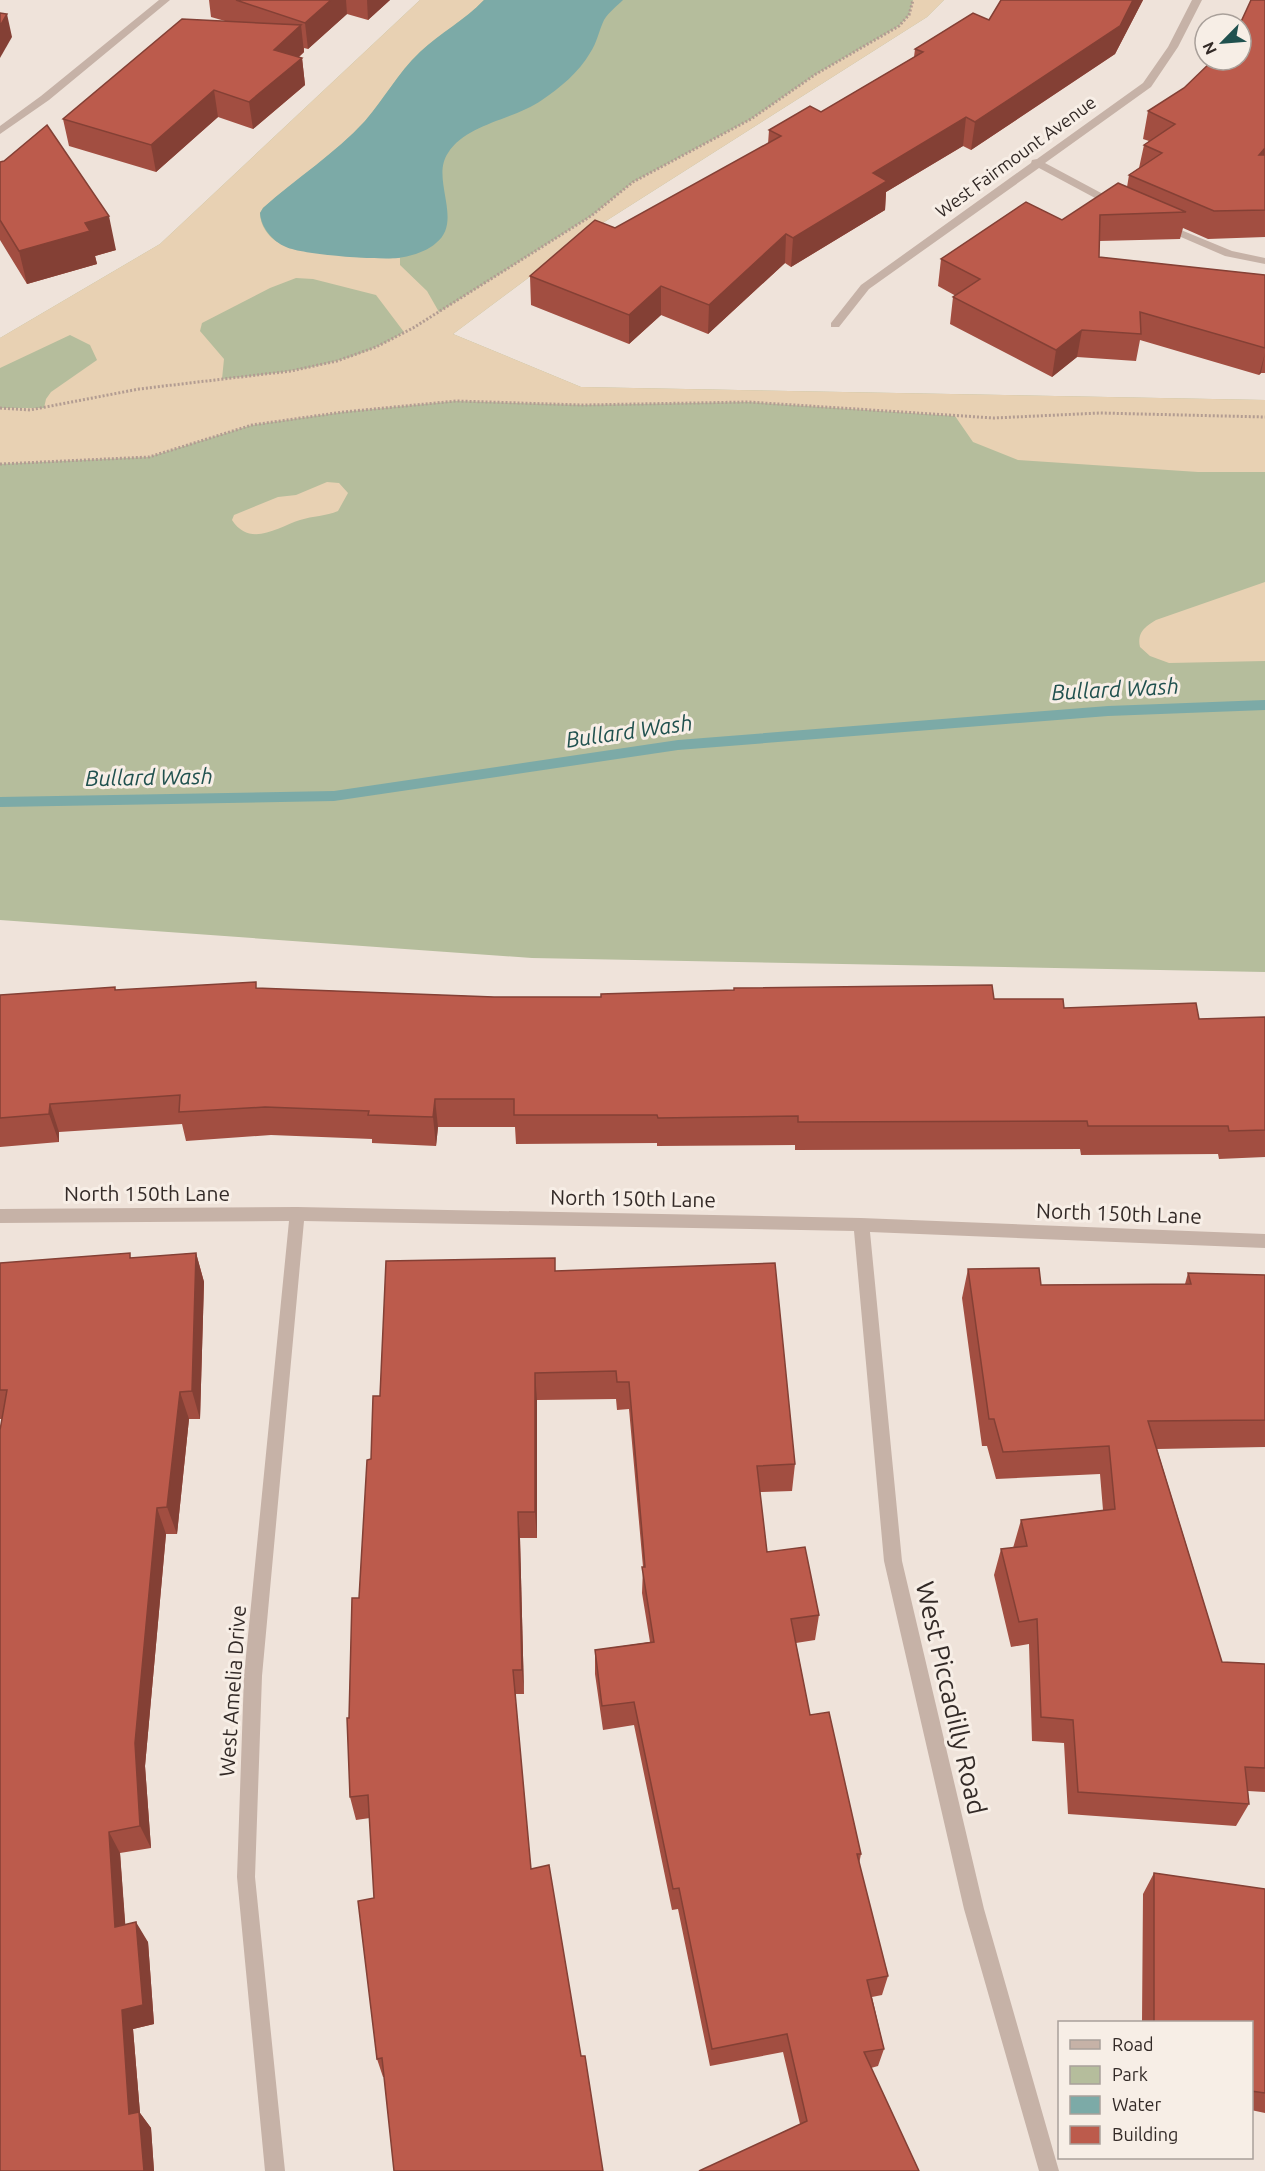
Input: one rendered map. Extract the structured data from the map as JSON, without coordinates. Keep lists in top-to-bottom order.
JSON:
{
  "streets": {
    "street": [
      "West Fairmount Avenue",
      "North 150th Lane",
      "West Amelia Drive",
      "West Piccadilly Road"
    ]
  },
  "crossings": [
    ["North 150th Lane", "West Amelia Drive"],
    ["North 150th Lane", "West Piccadilly Road"]
  ],
  "water": ["Bullard Wash"],
  "legend": [
    "Road",
    "Park",
    "Water",
    "Building"
  ],
  "north": "bottom left"
}
